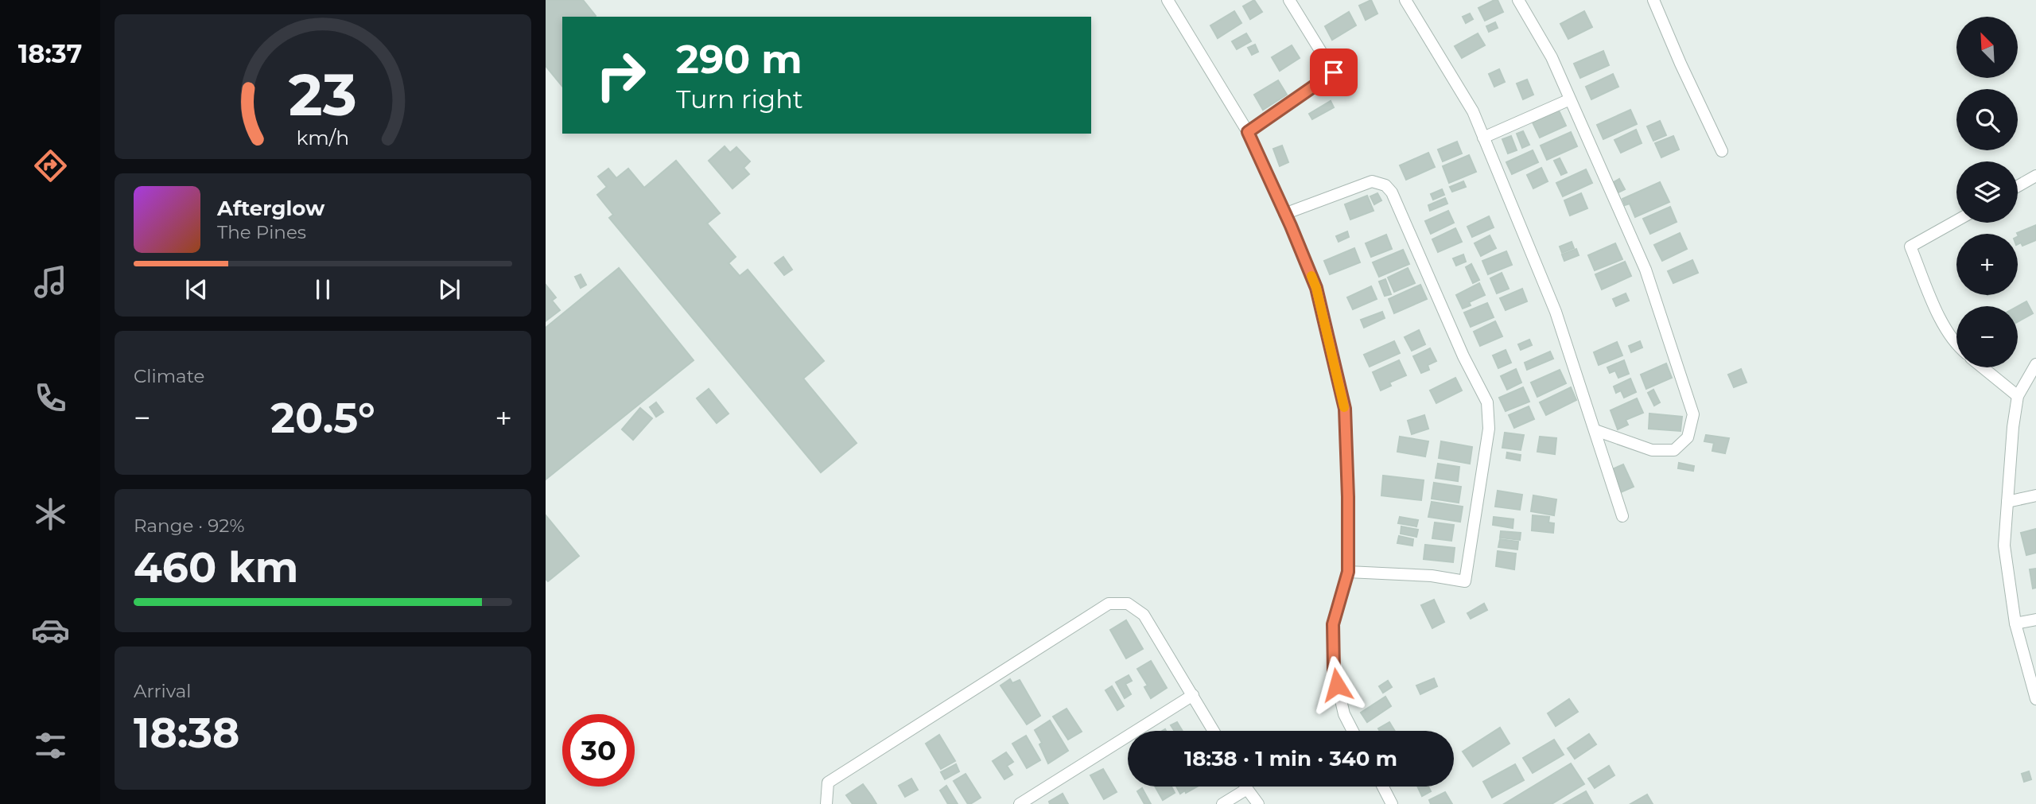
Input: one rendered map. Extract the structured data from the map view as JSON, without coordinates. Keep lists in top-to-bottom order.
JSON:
{
  "north": "top left",
  "page": {
    "tabs": "18:37",
    "map_buttons": ["+", "−"],
    "turn": ["290 m", "Turn right"],
    "song": ["Afterglow", "The Pines"],
    "tile": [
      "Climate",
      ["Range · 92%", "460 km"],
      ["Arrival", "18:38"]
    ],
    "heat": ["−", "20.5°", "+"],
    "limit": "30",
    "trip": "18:38 · 1 min · 340 m",
    "gauge": ["23", "km/h"]
  }
}
